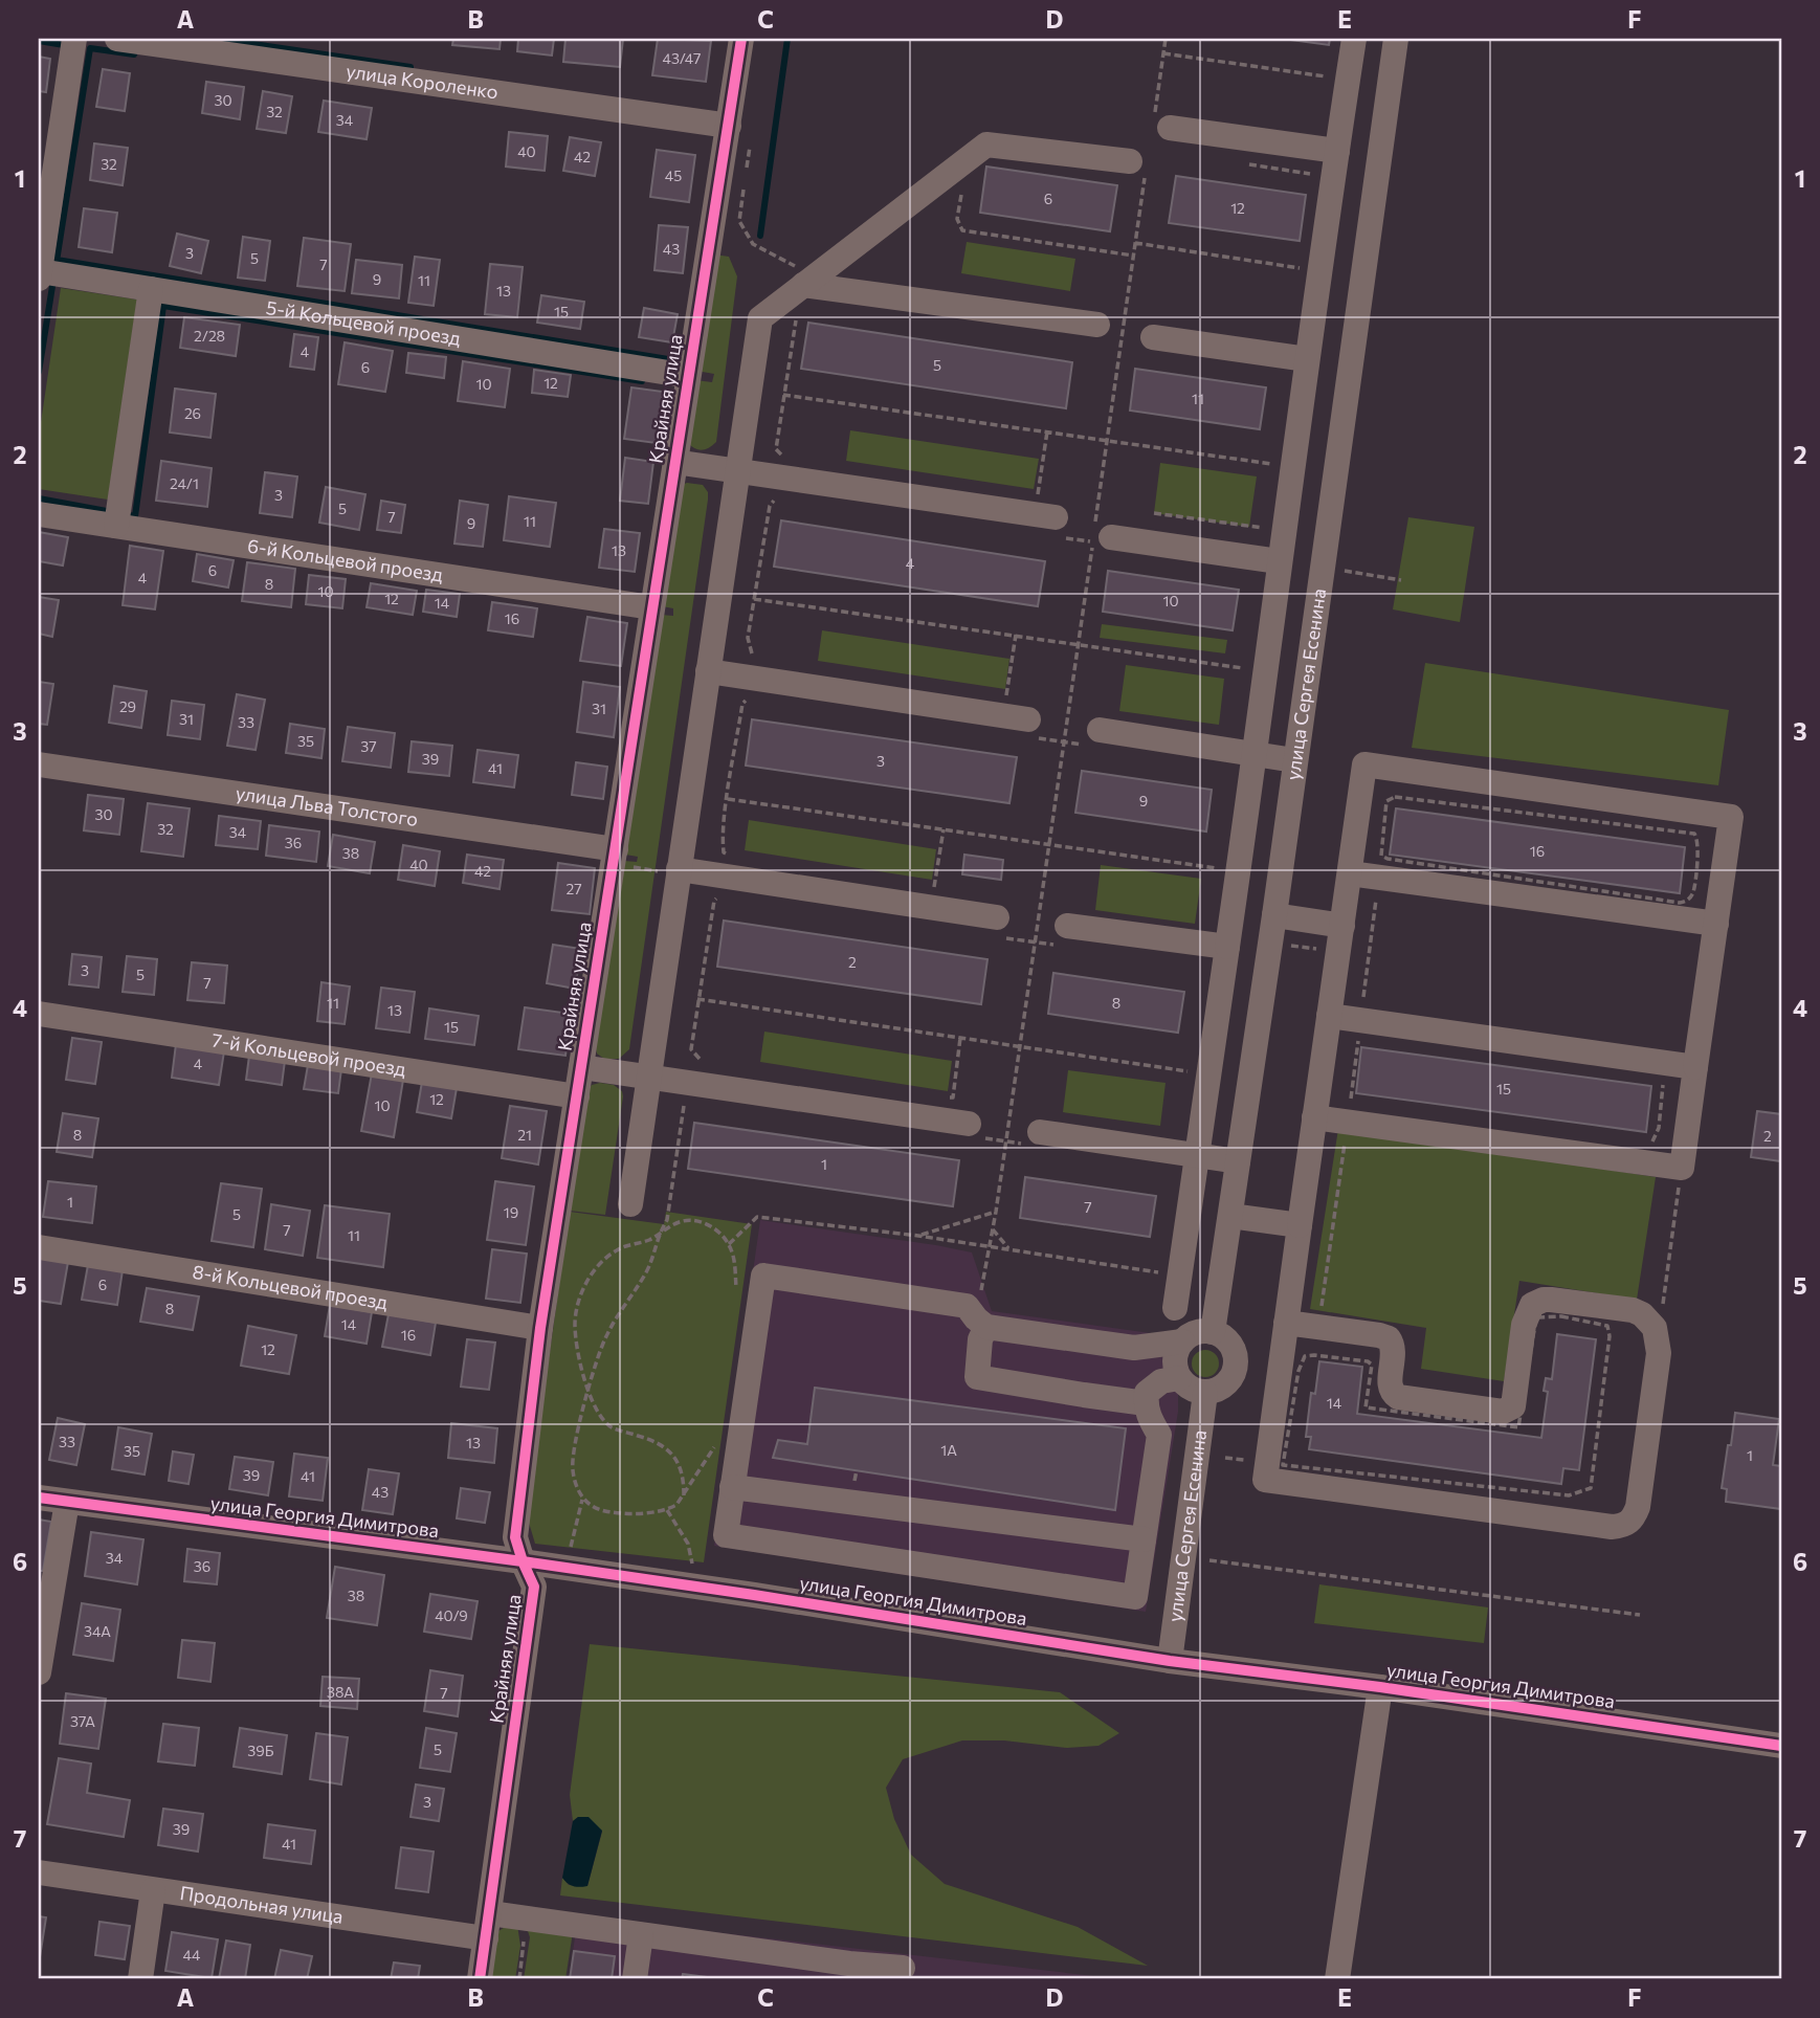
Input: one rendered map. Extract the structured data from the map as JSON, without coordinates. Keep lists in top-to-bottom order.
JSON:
{
  "streets": {
    "street": [
      "улица Короленко",
      "5-й Кольцевой проезд",
      "Крайняя улица",
      "6-й Кольцевой проезд",
      "улица Сергея Есенина",
      "улица Льва Толстого",
      "7-й Кольцевой проезд",
      "8-й Кольцевой проезд",
      "улица Георгия Димитрова",
      "Продольная улица"
    ]
  },
  "crossings": [
    ["улица Короленко", "Крайняя улица"],
    ["5-й Кольцевой проезд", "Крайняя улица"],
    ["Крайняя улица", "6-й Кольцевой проезд"],
    ["Крайняя улица", "улица Льва Толстого"],
    ["Крайняя улица", "7-й Кольцевой проезд"],
    ["Крайняя улица", "8-й Кольцевой проезд"],
    ["Крайняя улица", "улица Георгия Димитрова"],
    ["Крайняя улица", "Продольная улица"],
    ["улица Сергея Есенина", "улица Георгия Димитрова"]
  ],
  "house_numbers": [
    "43/47",
    "30",
    "32",
    "34",
    "40",
    "42",
    "32",
    "45",
    "6",
    "12",
    "43",
    "3",
    "5",
    "7",
    "9",
    "11",
    "13",
    "15",
    "2/28",
    "4",
    "5",
    "6",
    "12",
    "10",
    "11",
    "26",
    "24/1",
    "3",
    "5",
    "7",
    "11",
    "9",
    "13",
    "4",
    "6",
    "4",
    "8",
    "10",
    "12",
    "10",
    "14",
    "16",
    "29",
    "31",
    "31",
    "33",
    "35",
    "37",
    "39",
    "3",
    "41",
    "9",
    "30",
    "32",
    "34",
    "36",
    "16",
    "38",
    "40",
    "42",
    "27",
    "2",
    "3",
    "5",
    "7",
    "11",
    "8",
    "13",
    "15",
    "4",
    "15",
    "12",
    "10",
    "8",
    "21",
    "2",
    "1",
    "1",
    "7",
    "19",
    "5",
    "7",
    "11",
    "6",
    "8",
    "14",
    "16",
    "12",
    "14",
    "33",
    "13",
    "1А",
    "35",
    "1",
    "39",
    "41",
    "43",
    "34",
    "36",
    "38",
    "40/9",
    "34А",
    "38А",
    "7",
    "37А",
    "5",
    "39Б",
    "3",
    "39",
    "41",
    "44"
  ],
  "grid": {
    "columns": [
      "A",
      "B",
      "C",
      "D",
      "E",
      "F"
    ],
    "rows": [
      "1",
      "2",
      "3",
      "4",
      "5",
      "6",
      "7"
    ]
  }
}
